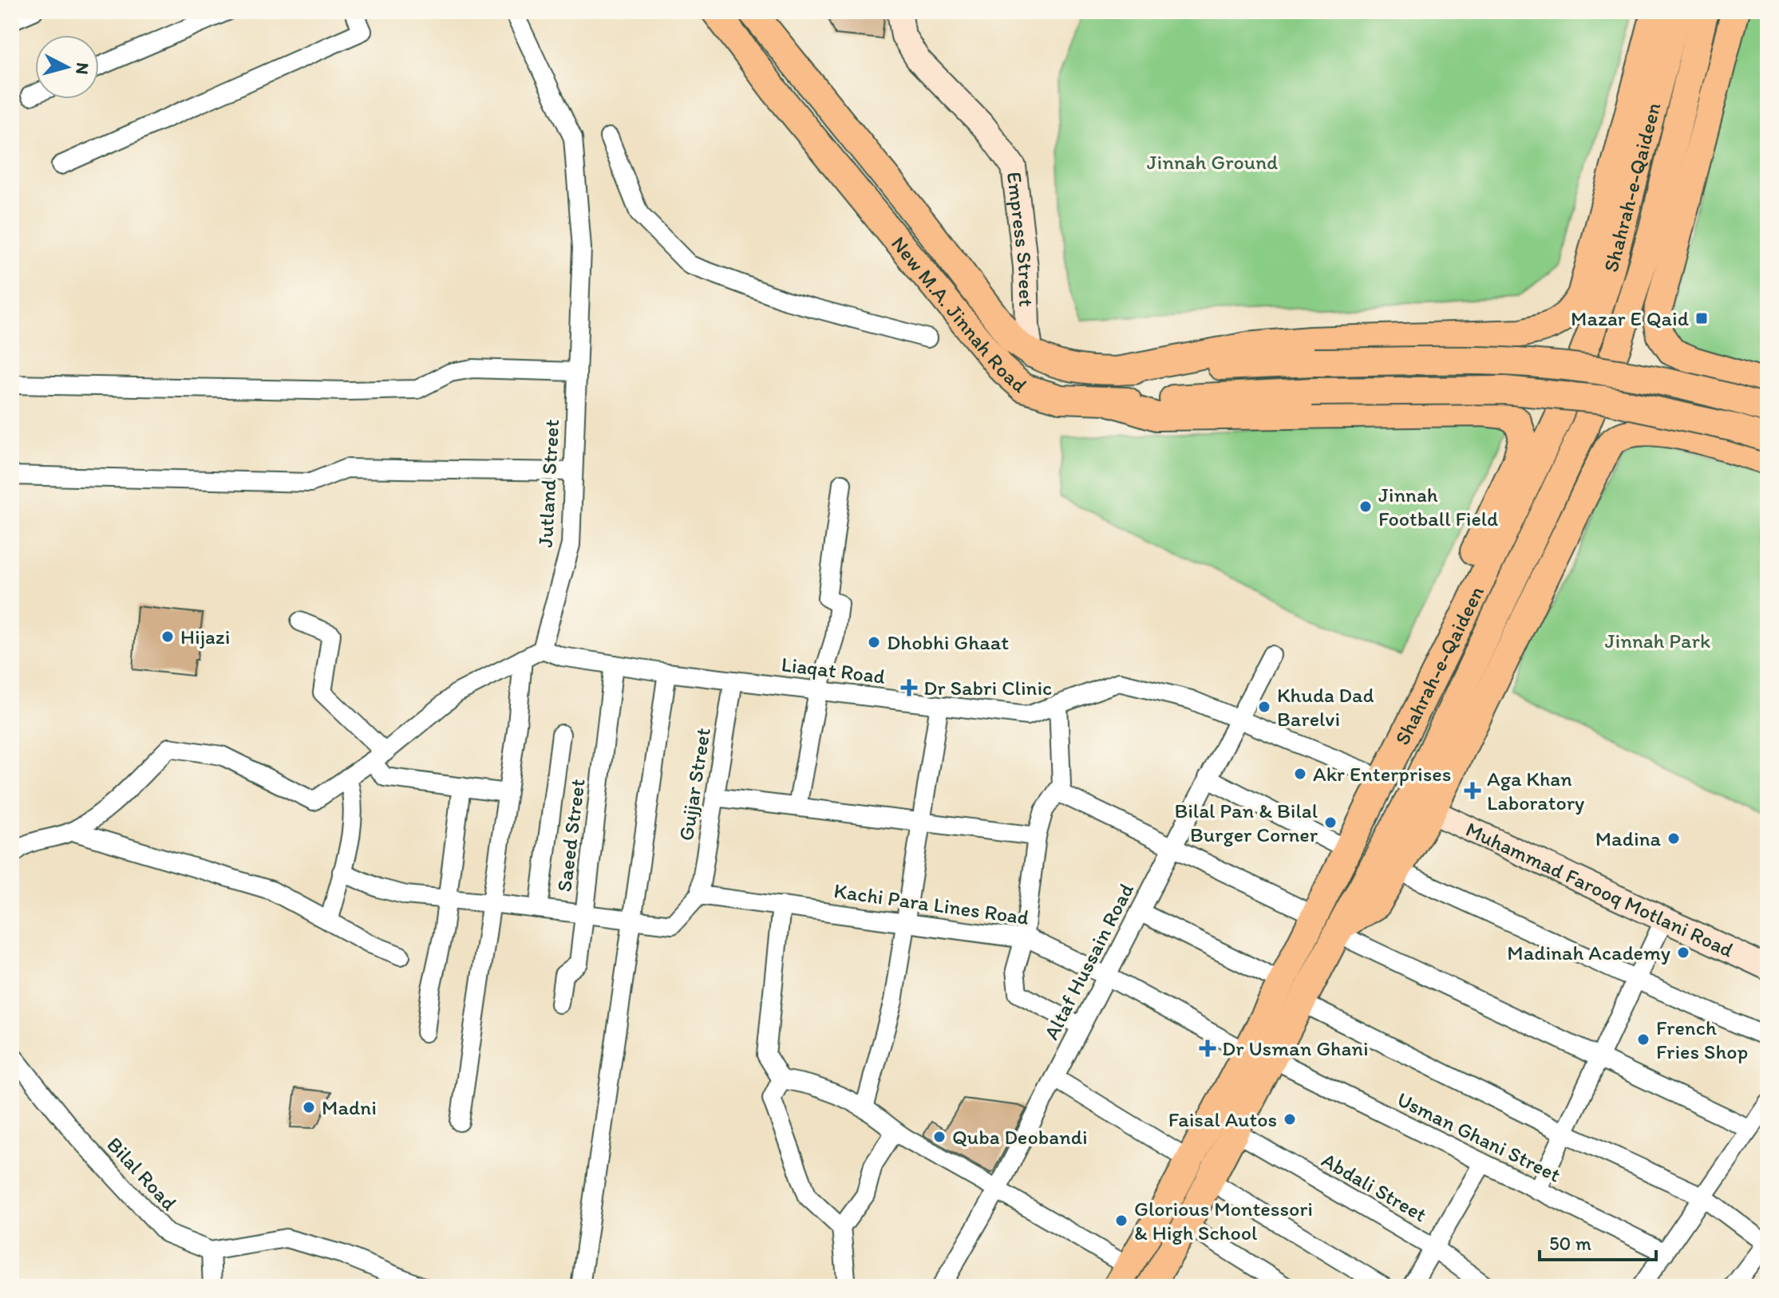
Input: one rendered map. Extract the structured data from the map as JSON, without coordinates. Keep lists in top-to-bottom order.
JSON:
{
  "streets": {
    "main road": ["Shahrah-e-Qaideen", "New M.A. Jinnah Road"],
    "street": [
      "Empress Street",
      "Jutland Street",
      "Liaqat Road",
      "Gujjar Street",
      "Saeed Street",
      "Muhammad Farooq Motlani Road",
      "Kachi Para Lines Road",
      "Altaf Hussain Road",
      "Usman Ghani Street",
      "Bilal Road",
      "Abdali Street"
    ]
  },
  "crossings": [
    ["Shahrah-e-Qaideen", "Kachi Para Lines Road"],
    ["Shahrah-e-Qaideen", "Usman Ghani Street"],
    ["Shahrah-e-Qaideen", "Abdali Street"],
    ["Empress Street", "New M.A. Jinnah Road"],
    ["Jutland Street", "Liaqat Road"],
    ["Liaqat Road", "Gujjar Street"],
    ["Liaqat Road", "Saeed Street"],
    ["Liaqat Road", "Altaf Hussain Road"],
    ["Gujjar Street", "Kachi Para Lines Road"],
    ["Kachi Para Lines Road", "Altaf Hussain Road"]
  ],
  "parks": ["Jinnah Ground", "Jinnah Park"],
  "places": {
    "transit": ["Mazar E Qaid"],
    "other": [
      "Jinnah Football Field",
      "Hijazi",
      "Dhobhi Ghaat",
      "Khuda Dad Barelvi",
      "Akr Enterprises",
      "Bilal Pan & Bilal Burger Corner",
      "Madina",
      "Madinah Academy",
      "French Fries Shop",
      "Madni",
      "Faisal Autos",
      "Quba Deobandi",
      "Glorious Montessori & High School"
    ],
    "health": ["Dr Sabri Clinic", "Aga Khan Laboratory", "Dr Usman Ghani"]
  },
  "scale_bar": "50 m",
  "north": "right"
}
